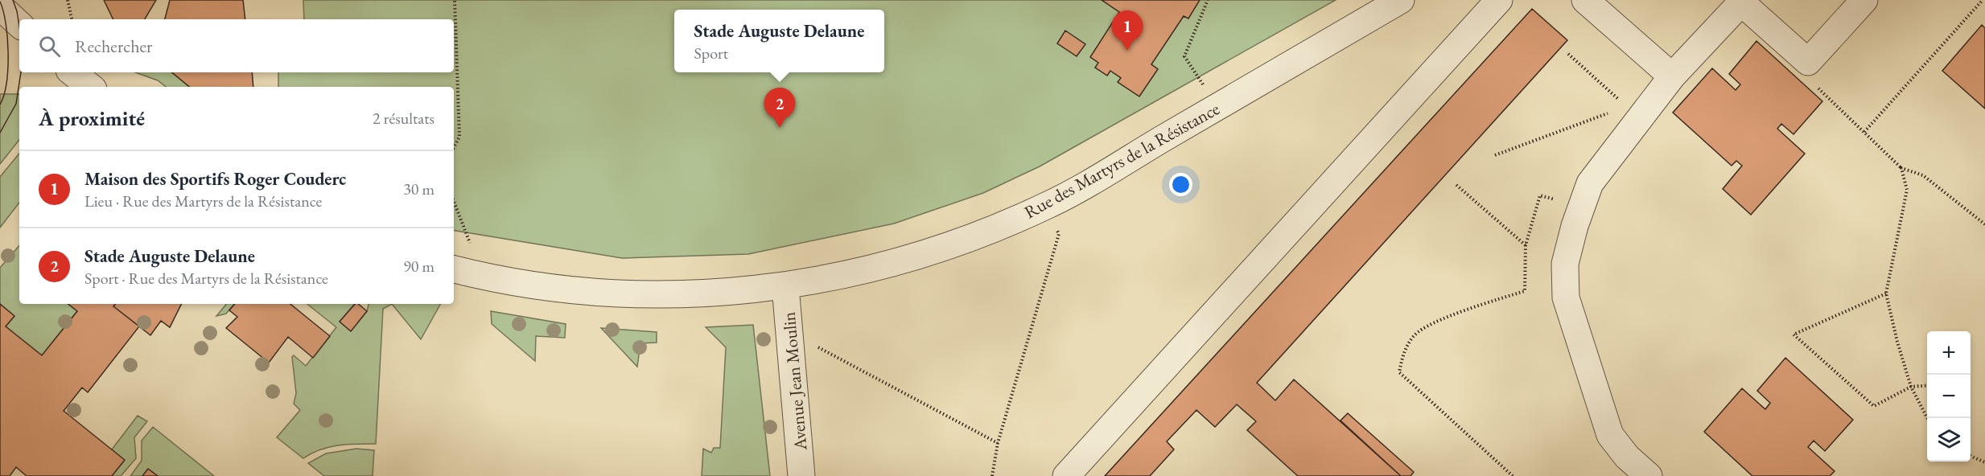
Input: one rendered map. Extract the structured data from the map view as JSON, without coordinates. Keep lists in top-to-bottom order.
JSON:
{
  "streets": {
    "street": ["Rue des Martyrs de la Résistance", "Avenue Jean Moulin"]
  },
  "crossings": [
    ["Rue des Martyrs de la Résistance", "Avenue Jean Moulin"]
  ],
  "page": {
    "popup": ["Stade Auguste Delaune", "Sport"],
    "pins": ["1", "2"],
    "search": "Rechercher",
    "heading": ["À proximité", "2 résultats"],
    "list": [
      {
        "mark": "1",
        "name": "Maison des Sportifs Roger Couderc",
        "note": "Lieu · Rue des Martyrs de la Résistance",
        "value": "30 m"
      },
      {
        "mark": "2",
        "name": "Stade Auguste Delaune",
        "note": "Sport · Rue des Martyrs de la Résistance",
        "value": "90 m"
      }
    ],
    "map_buttons": ["+", "−"]
  }
}
